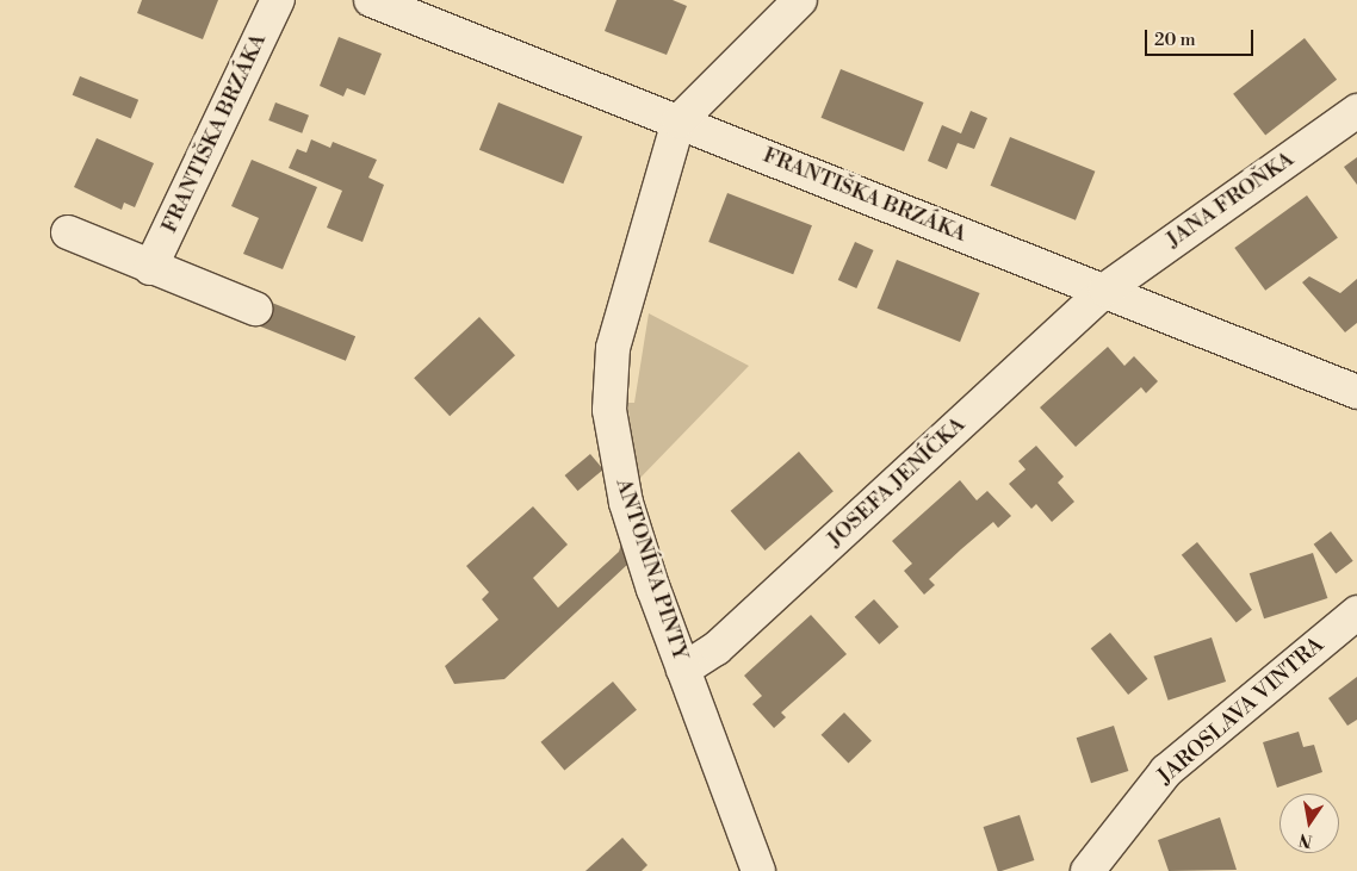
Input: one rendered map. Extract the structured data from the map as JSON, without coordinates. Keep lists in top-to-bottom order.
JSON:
{
  "streets": {
    "street": [
      "FRANTIŠKA BRZÁKA",
      "JANA FROŇKA",
      "JOSEFA JENÍČKA",
      "ANTONÍNA PINTY",
      "JAROSLAVA VINTRA"
    ]
  },
  "crossings": [
    ["FRANTIŠKA BRZÁKA", "JANA FROŇKA"],
    ["FRANTIŠKA BRZÁKA", "JOSEFA JENÍČKA"],
    ["FRANTIŠKA BRZÁKA", "ANTONÍNA PINTY"],
    ["JANA FROŇKA", "JOSEFA JENÍČKA"],
    ["JOSEFA JENÍČKA", "ANTONÍNA PINTY"]
  ],
  "scale_bar": "20 m",
  "north": "bottom"
}
